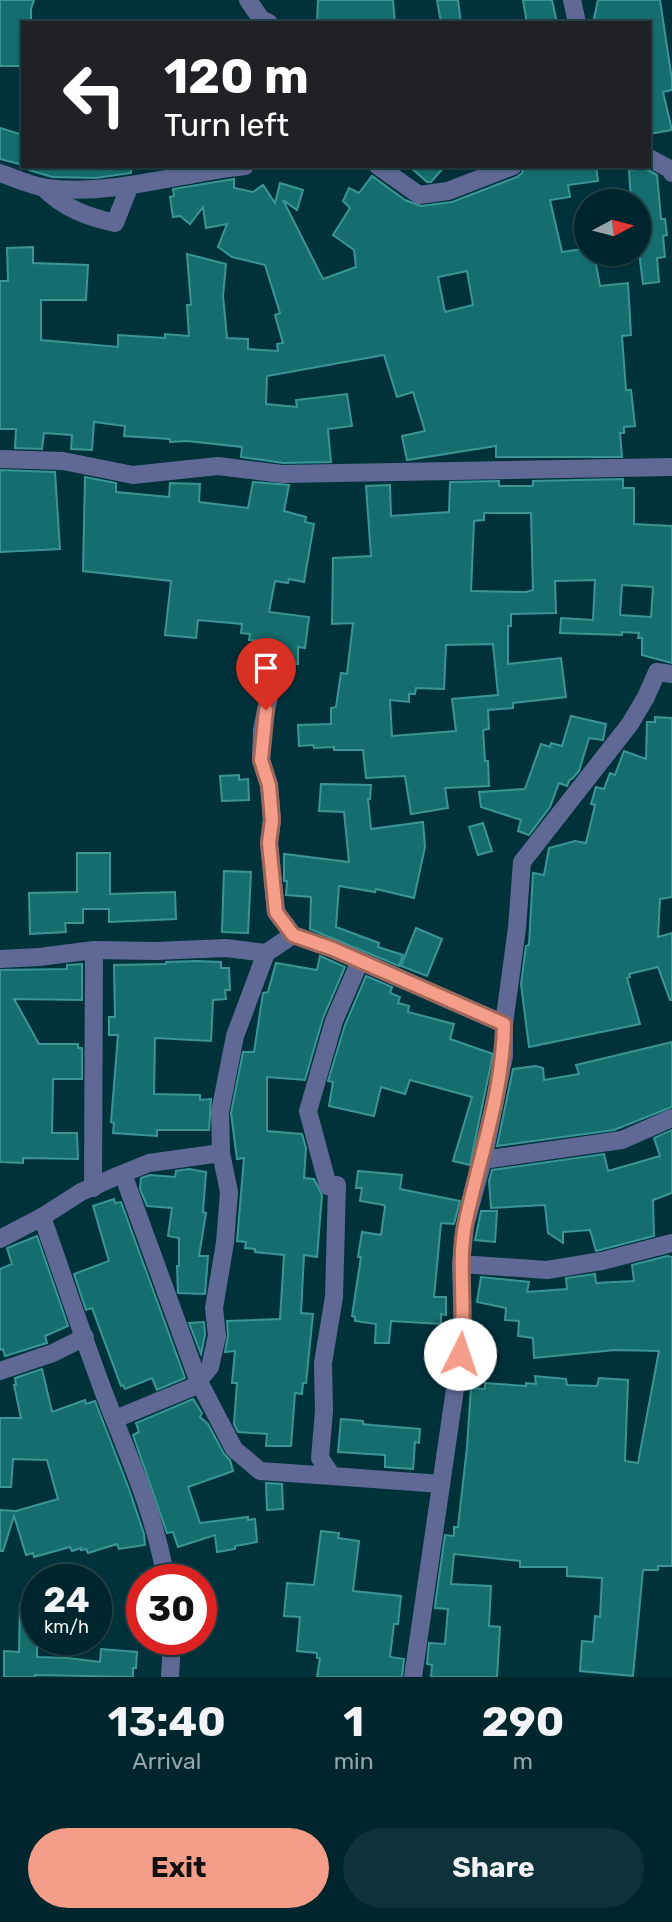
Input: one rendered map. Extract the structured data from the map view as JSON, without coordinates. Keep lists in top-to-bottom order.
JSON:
{
  "north": "right",
  "page": {
    "turn": ["120 m", "Turn left"],
    "speed": "24 km/h",
    "limit": "30",
    "eta": [
      "13:40",
      "Arrival",
      "1",
      "min",
      "290",
      "m"
    ],
    "buttons": ["Exit", "Share"]
  }
}
